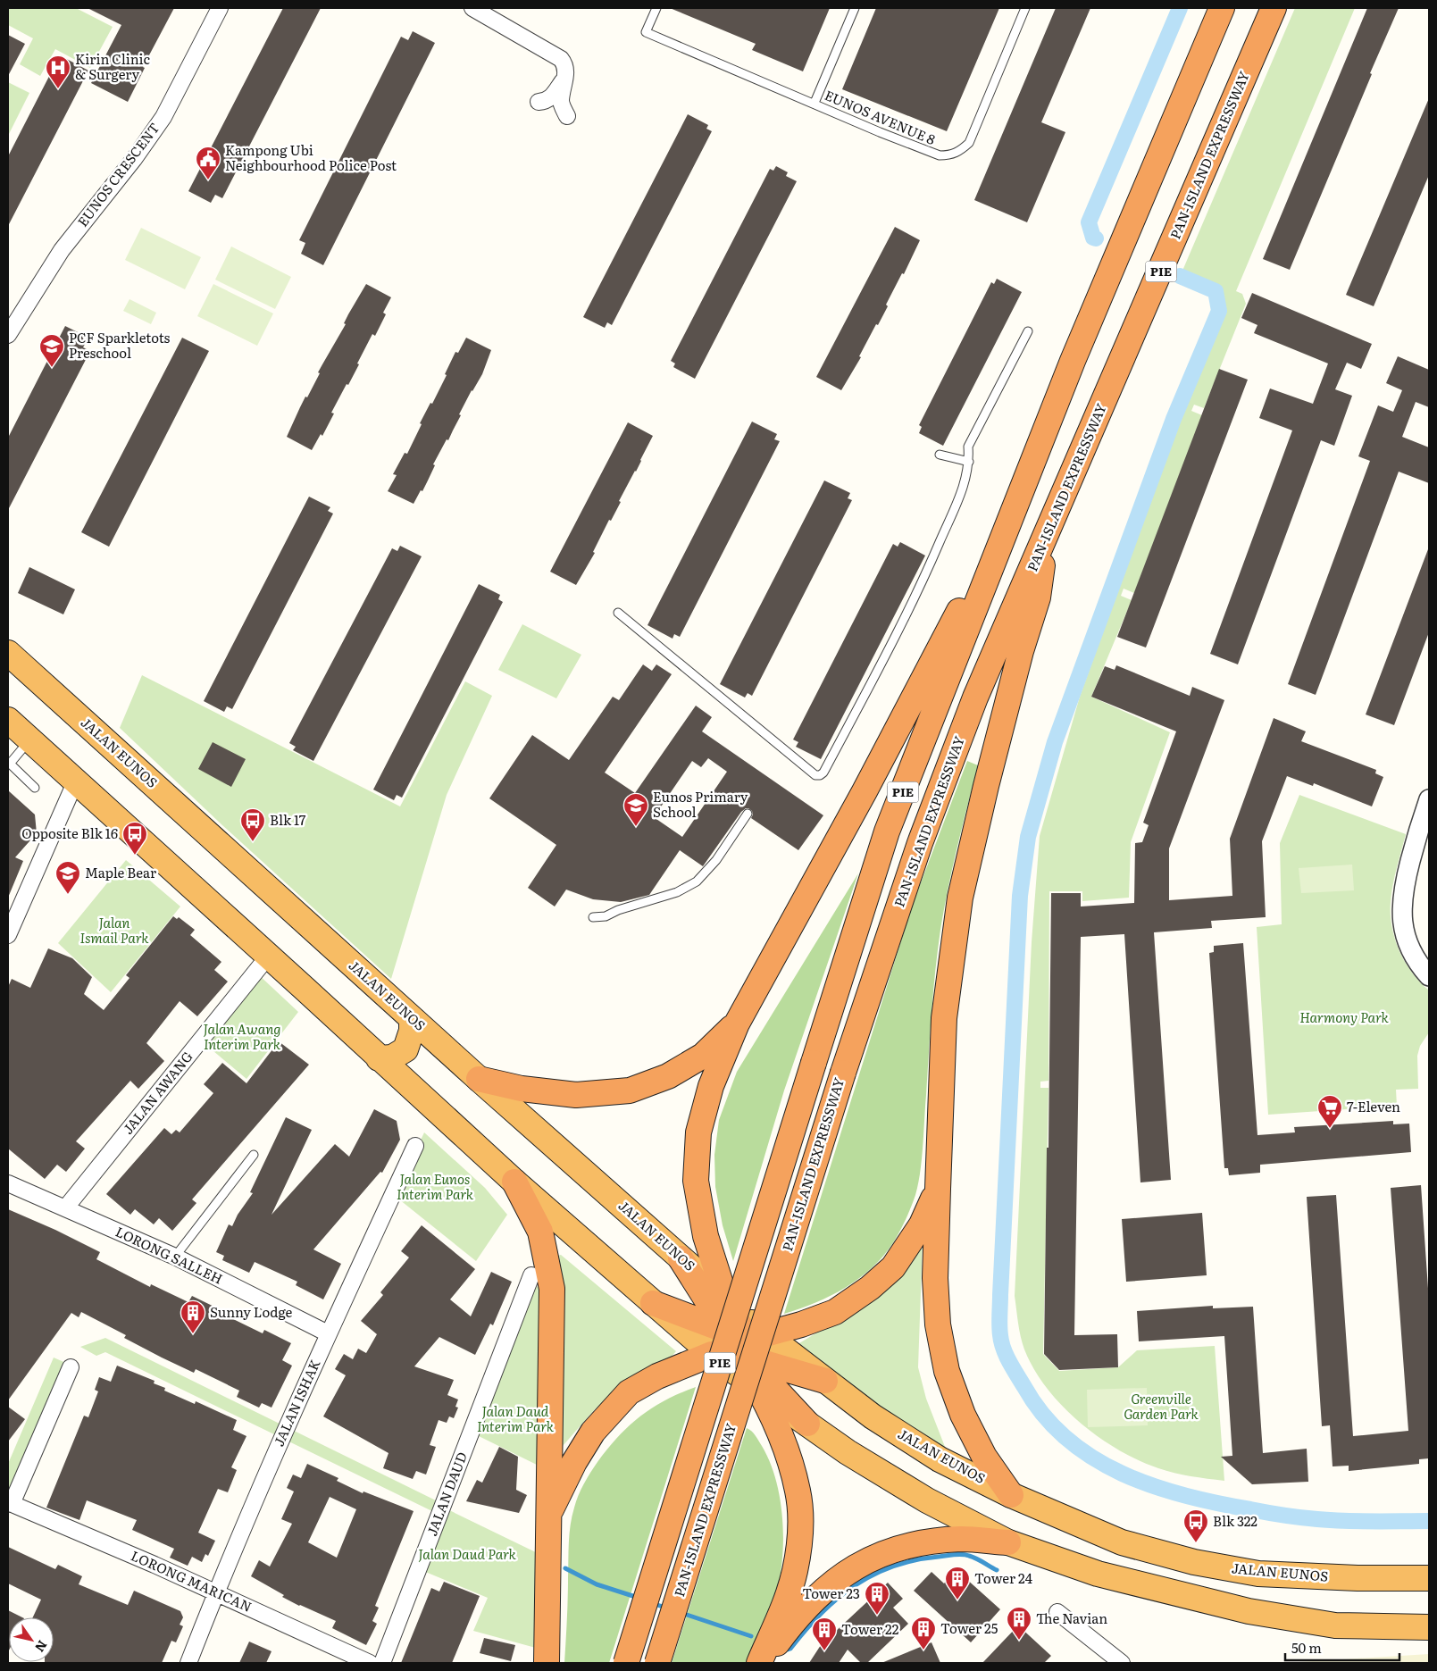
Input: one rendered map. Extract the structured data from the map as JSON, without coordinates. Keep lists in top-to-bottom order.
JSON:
{
  "streets": {
    "highway": ["PAN-ISLAND EXPRESSWAY", "PIE", "JALAN EUNOS"],
    "street": [
      "EUNOS CRESCENT",
      "JALAN AWANG",
      "LORONG SALLEH",
      "JALAN ISHAK",
      "JALAN DAUD",
      "LORONG MARICAN"
    ],
    "lane": ["EUNOS AVENUE 8"]
  },
  "crossings": [
    ["JALAN AWANG", "LORONG SALLEH"],
    ["LORONG SALLEH", "JALAN ISHAK"],
    ["JALAN ISHAK", "LORONG MARICAN"]
  ],
  "parks": [
    "Jalan Ismail Park",
    "Harmony Park",
    "Jalan Awang Interim Park",
    "Jalan Eunos Interim Park",
    "Greenville Garden Park",
    "Jalan Daud Interim Park",
    "Jalan Daud Park"
  ],
  "places": {
    "hospital": ["Kirin Clinic & Surgery"],
    "public building": ["Kampong Ubi Neighbourhood Police Post"],
    "school or university": ["PCF Sparkletots Preschool", "Eunos Primary School", "Maple Bear"],
    "bus stop": ["Blk 17", "Opposite Blk 16", "Blk 322"],
    "supermarket": ["7-Eleven"],
    "building": [
      "Sunny Lodge",
      "Tower 24",
      "Tower 23",
      "The Navian",
      "Tower 25",
      "Tower 22"
    ]
  },
  "scale_bar": "50 m",
  "north": "bottom right"
}
